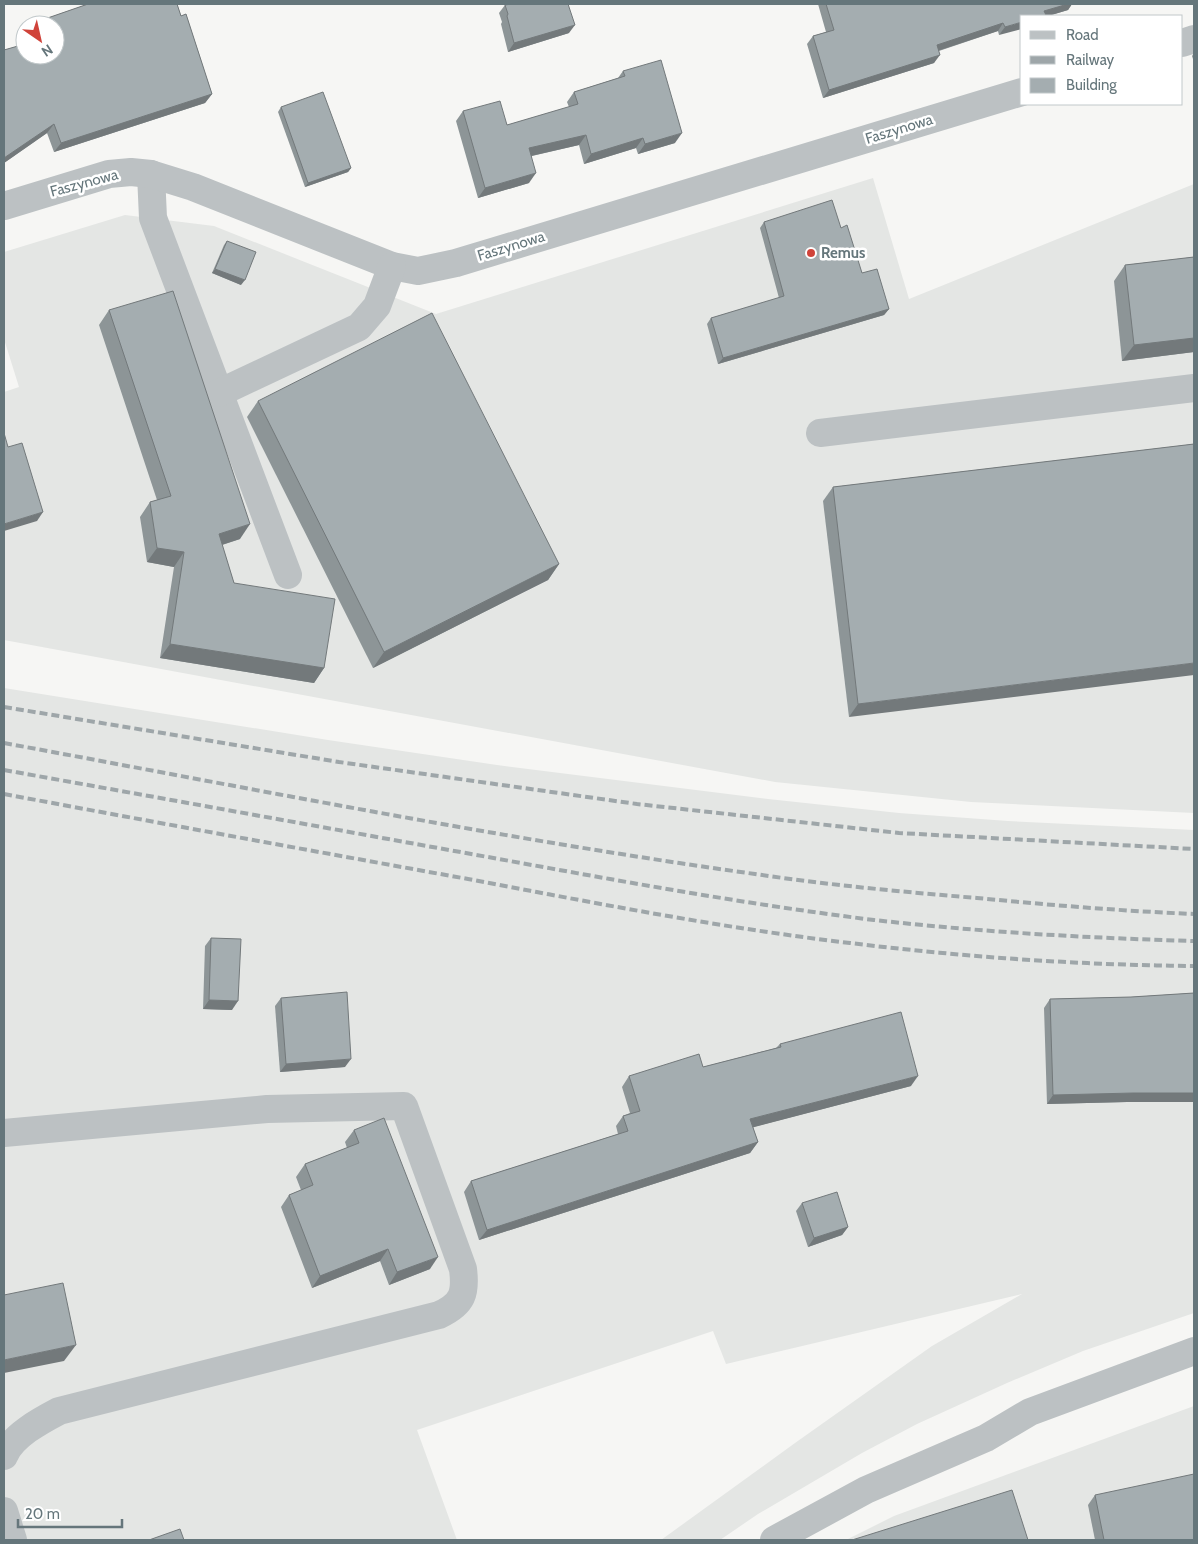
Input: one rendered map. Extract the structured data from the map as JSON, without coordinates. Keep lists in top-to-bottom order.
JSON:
{
  "streets": {
    "street": ["Faszynowa"]
  },
  "places": ["Remus"],
  "legend": ["Road", "Railway", "Building"],
  "scale_bar": "20 m",
  "north": "bottom right"
}
